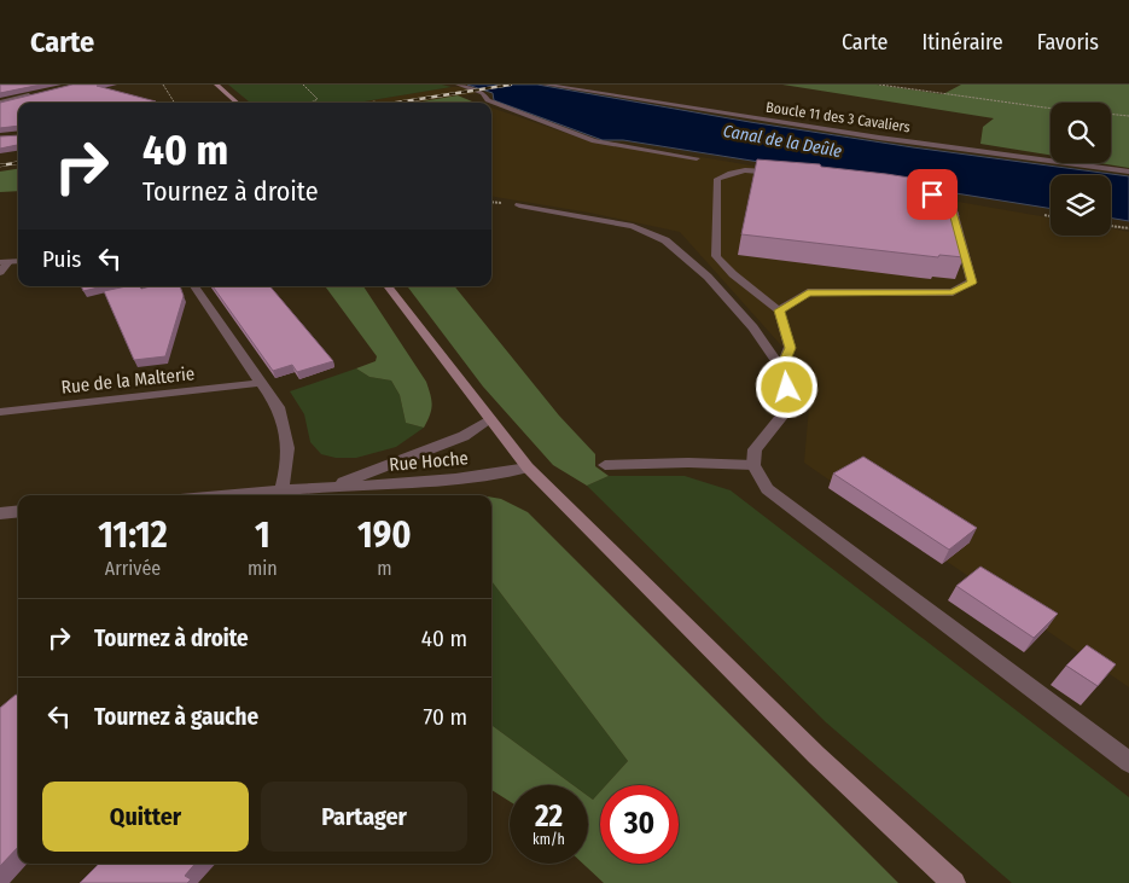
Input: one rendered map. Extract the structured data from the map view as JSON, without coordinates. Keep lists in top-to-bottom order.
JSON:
{
  "streets": {
    "street": ["Boucle 11 des 3 Cavaliers", "Rue de la Malterie", "Rue Hoche"]
  },
  "water": ["Canal de la Deûle"],
  "page": {
    "header": "Carte",
    "nav": ["Carte", "Itinéraire", "Favoris"],
    "turn": ["40 m", "Tournez à droite"],
    "then": "Puis",
    "eta": [
      "11:12",
      "Arrivée",
      "1",
      "min",
      "190",
      "m"
    ],
    "list": [
      {
        "name": "Tournez à droite",
        "value": "40 m"
      },
      {
        "name": "Tournez à gauche",
        "value": "70 m"
      }
    ],
    "buttons": ["Quitter", "Partager"],
    "speed": "22 km/h",
    "limit": "30"
  }
}
